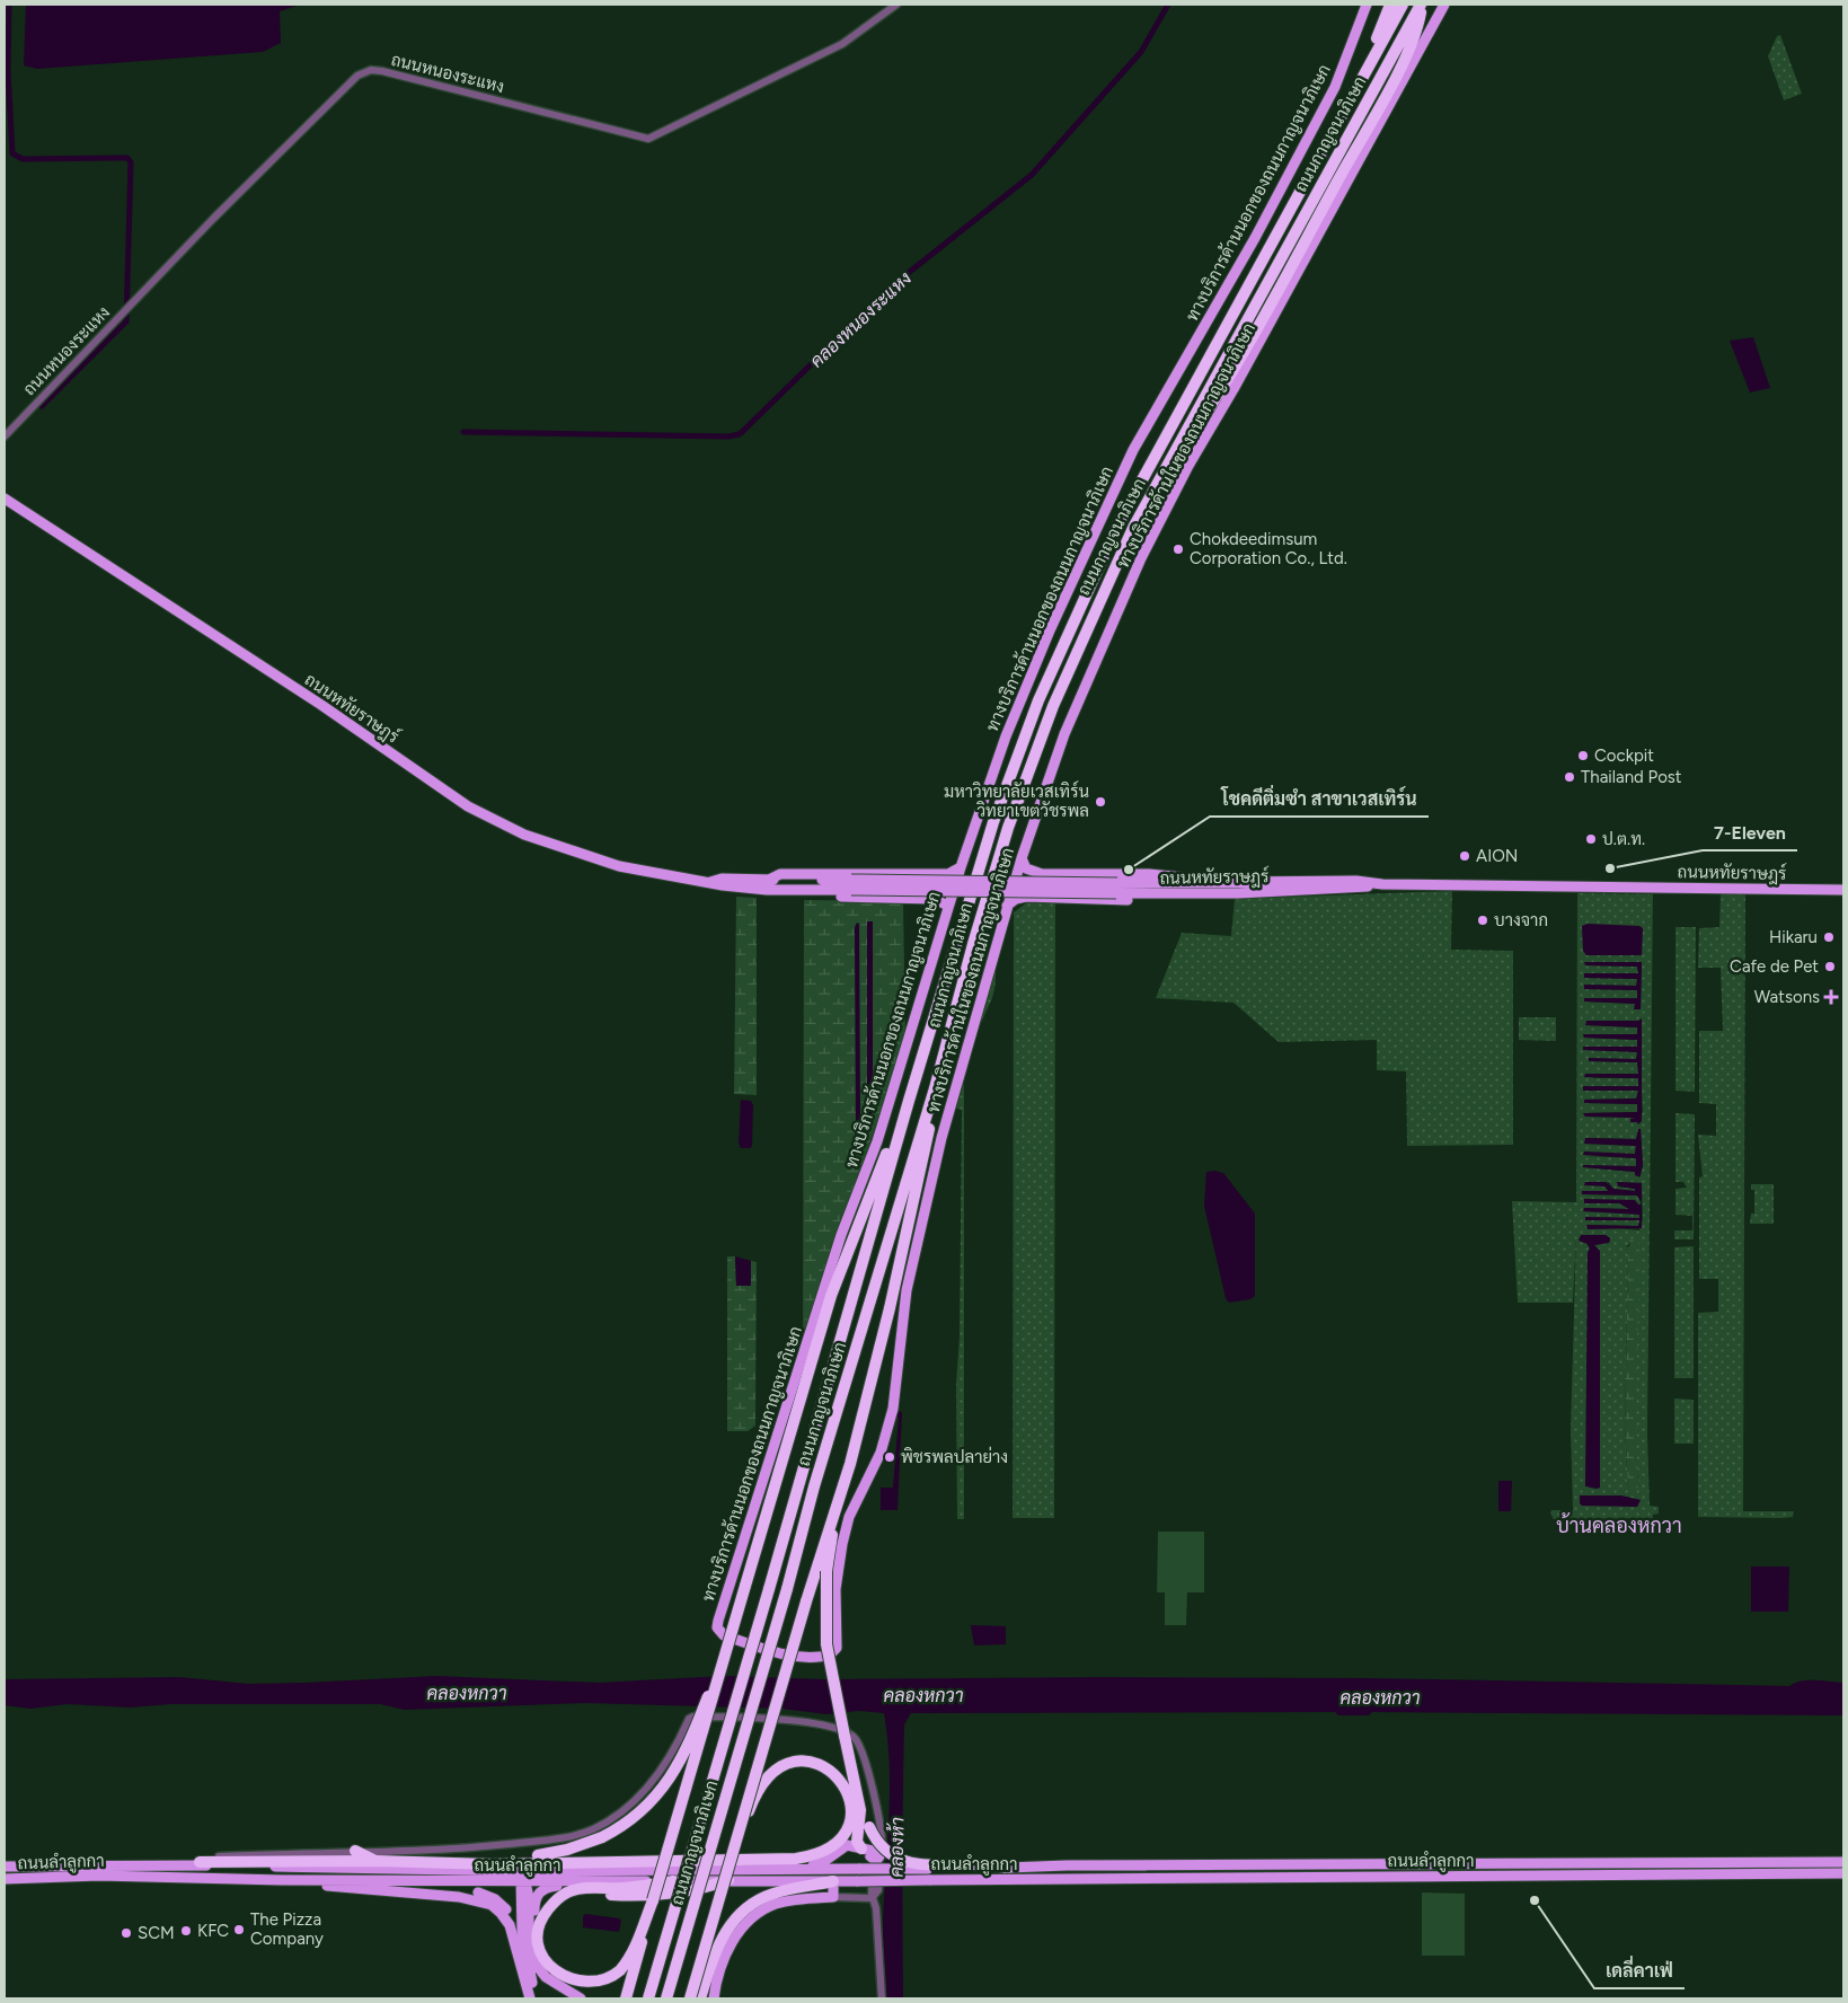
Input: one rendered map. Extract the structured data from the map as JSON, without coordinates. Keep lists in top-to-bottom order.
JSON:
{
  "streets": {
    "highway": ["ถนนกาญจนาภิเษก"],
    "main road": [
      "ทางบริการด้านนอกของถนนกาญจนาภิเษก",
      "ทางบริการด้านในของถนนกาญจนาภิเษก",
      "ถนนหทัยราษฎร์",
      "ถนนลำลูกกา"
    ],
    "street": ["ถนนหนองระแหง"]
  },
  "crossings": [
    ["ทางบริการด้านนอกของถนนกาญจนาภิเษก", "ทางบริการด้านในของถนนกาญจนาภิเษก"]
  ],
  "districts": ["บ้านคลองหกวา"],
  "water": ["คลองหนองระแหง", "คลองหกวา", "คลองห้า"],
  "places": {
    "other": [
      "Chokdeedimsum Corporation Co., Ltd.",
      "Cockpit",
      "Thailand Post",
      "มหาวิทยาลัยเวสเทิร์น วิทยาเขตวัชรพล",
      "ป.ต.ท.",
      "AION",
      "7-Eleven",
      "โชคดีติ่มซำ สาขาเวสเทิร์น",
      "บางจาก",
      "Hikaru",
      "Cafe de Pet",
      "พิชรพลปลาย่าง",
      "เดลี่คาเฟ่",
      "The Pizza Company",
      "KFC",
      "SCM"
    ],
    "health": ["Watsons"]
  }
}
